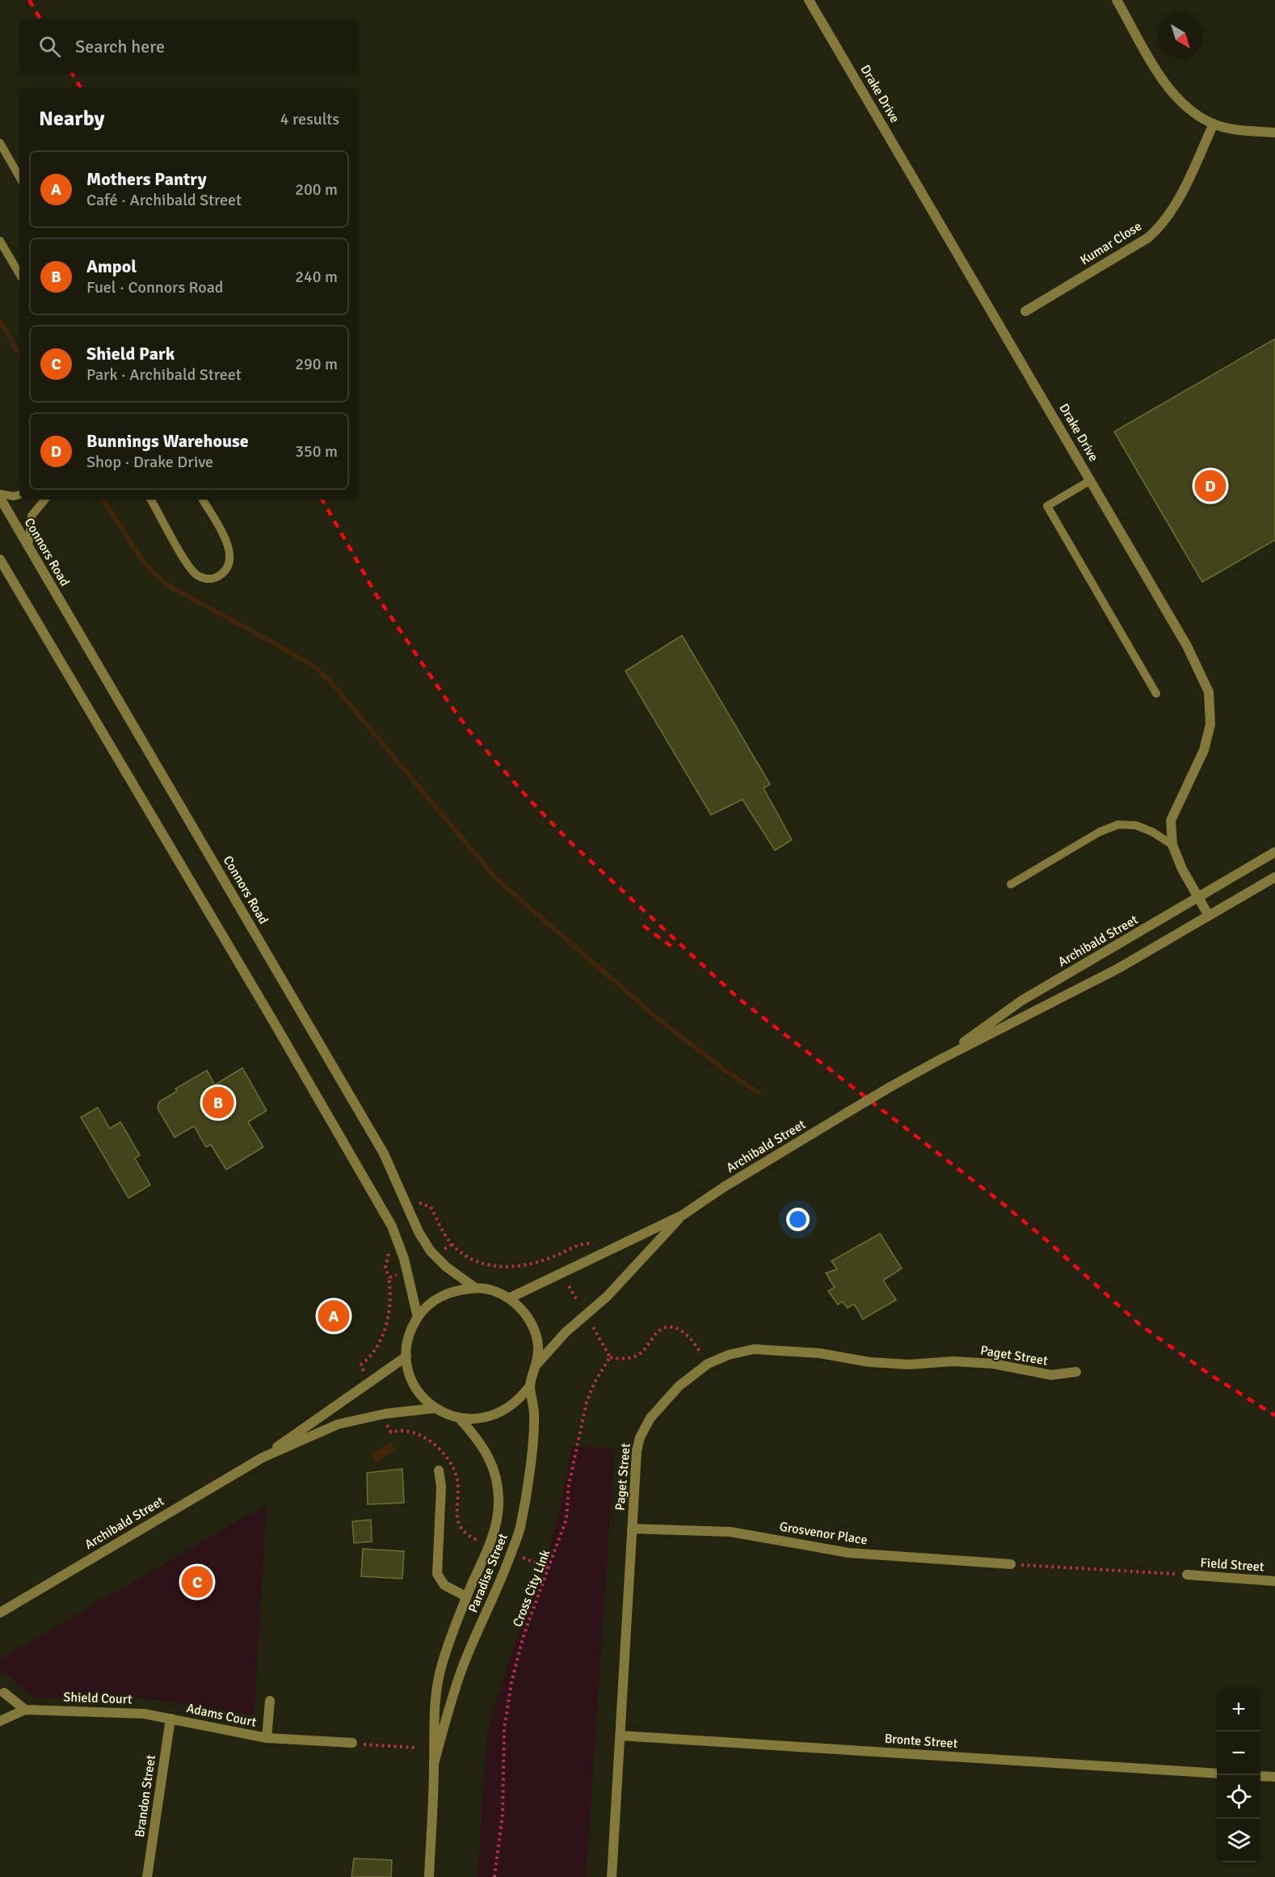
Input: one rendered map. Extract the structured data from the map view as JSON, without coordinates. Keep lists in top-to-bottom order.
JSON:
{
  "streets": {
    "street": [
      "Drake Drive",
      "Kumar Close",
      "Connors Road",
      "Archibald Street",
      "Paget Street",
      "Grosvenor Place",
      "Field Street",
      "Paradise Street",
      "Shield Court",
      "Adams Court",
      "Bronte Street",
      "Brandon Street"
    ],
    "path": ["Cross City Link"]
  },
  "crossings": [
    ["Drake Drive", "Archibald Street"],
    ["Connors Road", "Archibald Street"],
    ["Connors Road", "Paradise Street"],
    ["Archibald Street", "Paradise Street"],
    ["Paget Street", "Grosvenor Place"],
    ["Paget Street", "Bronte Street"],
    ["Shield Court", "Adams Court"],
    ["Shield Court", "Brandon Street"],
    ["Adams Court", "Brandon Street"]
  ],
  "north": "bottom right",
  "page": {
    "search": "Search here",
    "heading": ["Nearby", "4 results"],
    "list": [
      {
        "mark": "A",
        "name": "Mothers Pantry",
        "note": "Café · Archibald Street",
        "value": "200 m"
      },
      {
        "mark": "B",
        "name": "Ampol",
        "note": "Fuel · Connors Road",
        "value": "240 m"
      },
      {
        "mark": "C",
        "name": "Shield Park",
        "note": "Park · Archibald Street",
        "value": "290 m"
      },
      {
        "mark": "D",
        "name": "Bunnings Warehouse",
        "note": "Shop · Drake Drive",
        "value": "350 m"
      }
    ],
    "pins": [
      "D",
      "B",
      "A",
      "C"
    ],
    "map_buttons": ["+", "−"]
  }
}
